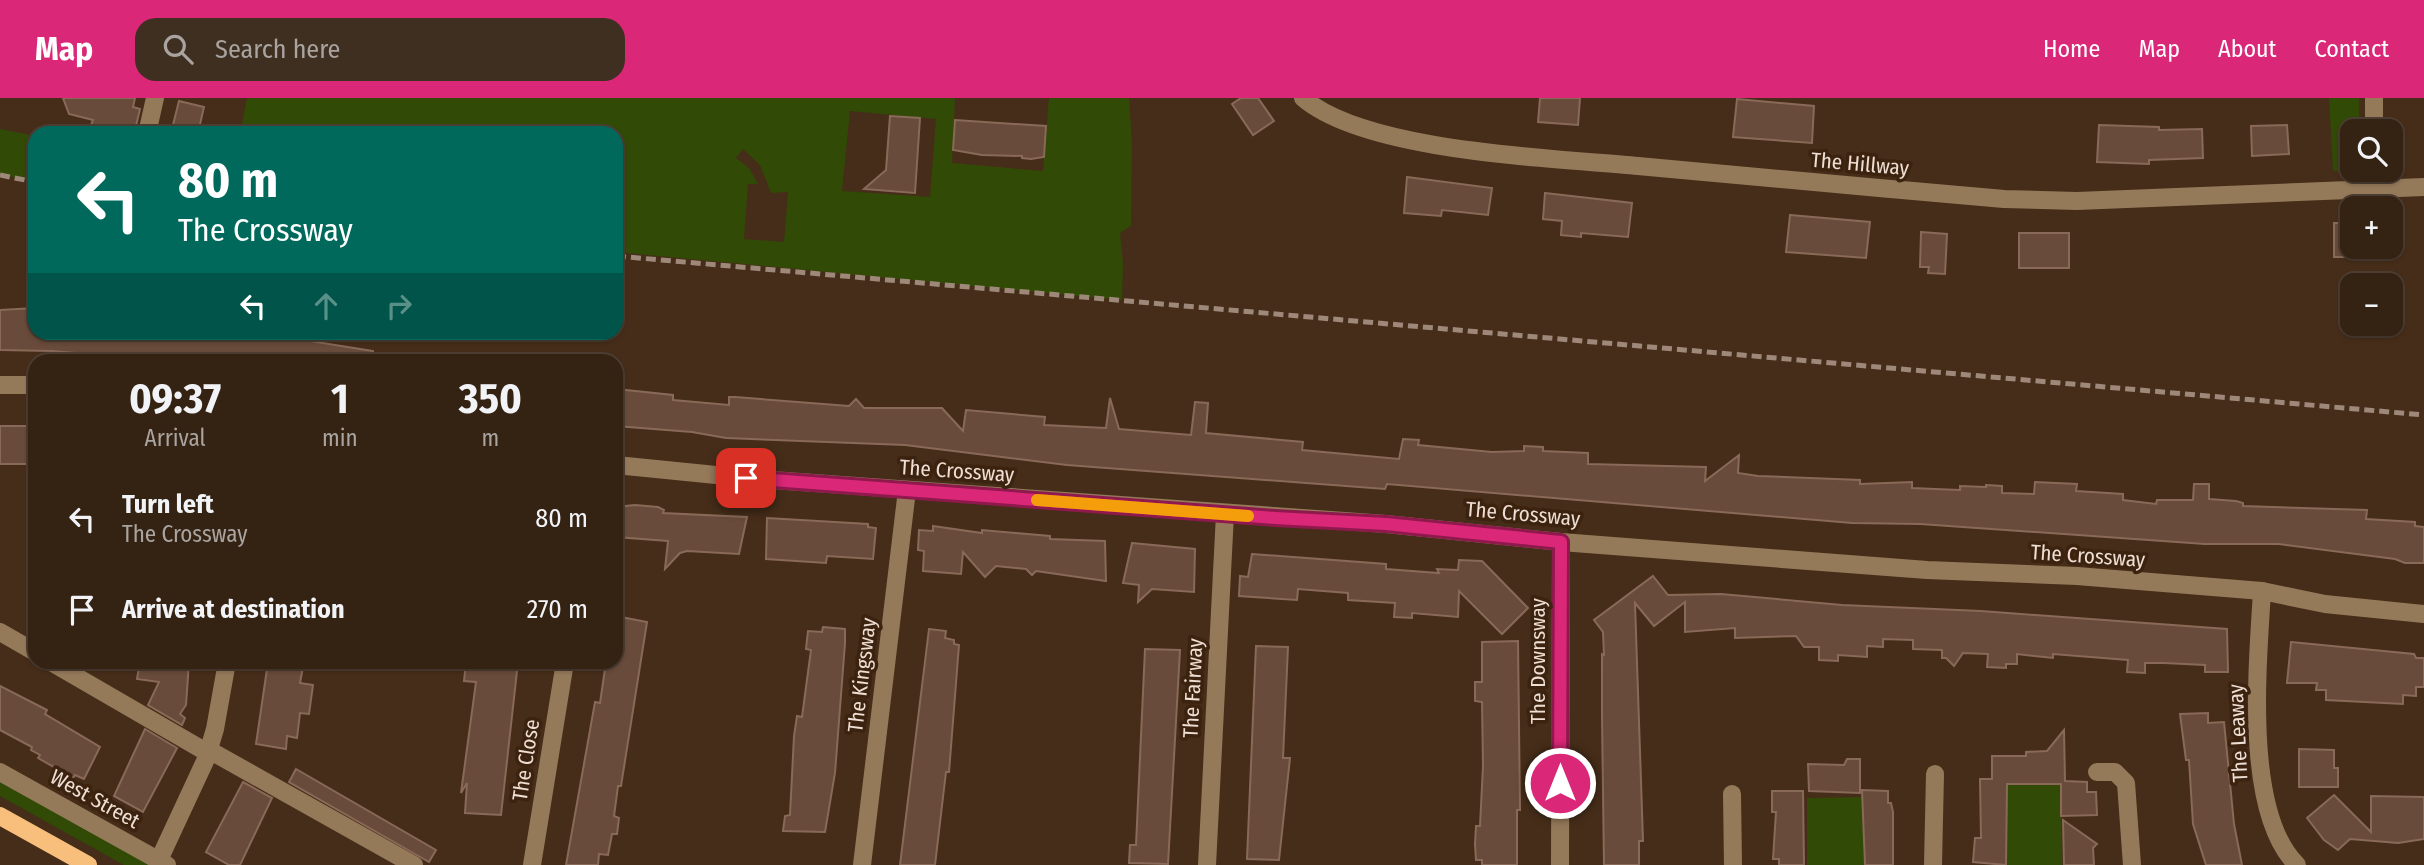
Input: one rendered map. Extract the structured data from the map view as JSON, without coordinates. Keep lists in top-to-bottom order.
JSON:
{
  "streets": {
    "street": [
      "The Hillway",
      "The Crossway",
      "The Downsway",
      "The Kingsway",
      "The Fairway",
      "The Leaway",
      "The Close",
      "West Street"
    ]
  },
  "crossings": [
    ["The Crossway", "The Downsway"],
    ["The Crossway", "The Kingsway"],
    ["The Crossway", "The Fairway"],
    ["The Crossway", "The Leaway"]
  ],
  "page": {
    "header": "Map",
    "search": "Search here",
    "nav": [
      "Home",
      "Map",
      "About",
      "Contact"
    ],
    "map_buttons": ["+", "−"],
    "turn": ["80 m", "The Crossway"],
    "eta": [
      "09:37",
      "Arrival",
      "1",
      "min",
      "350",
      "m"
    ],
    "list": [
      {
        "name": "Turn left",
        "note": "The Crossway",
        "value": "80 m"
      },
      {
        "name": "Arrive at destination",
        "value": "270 m"
      }
    ]
  }
}
